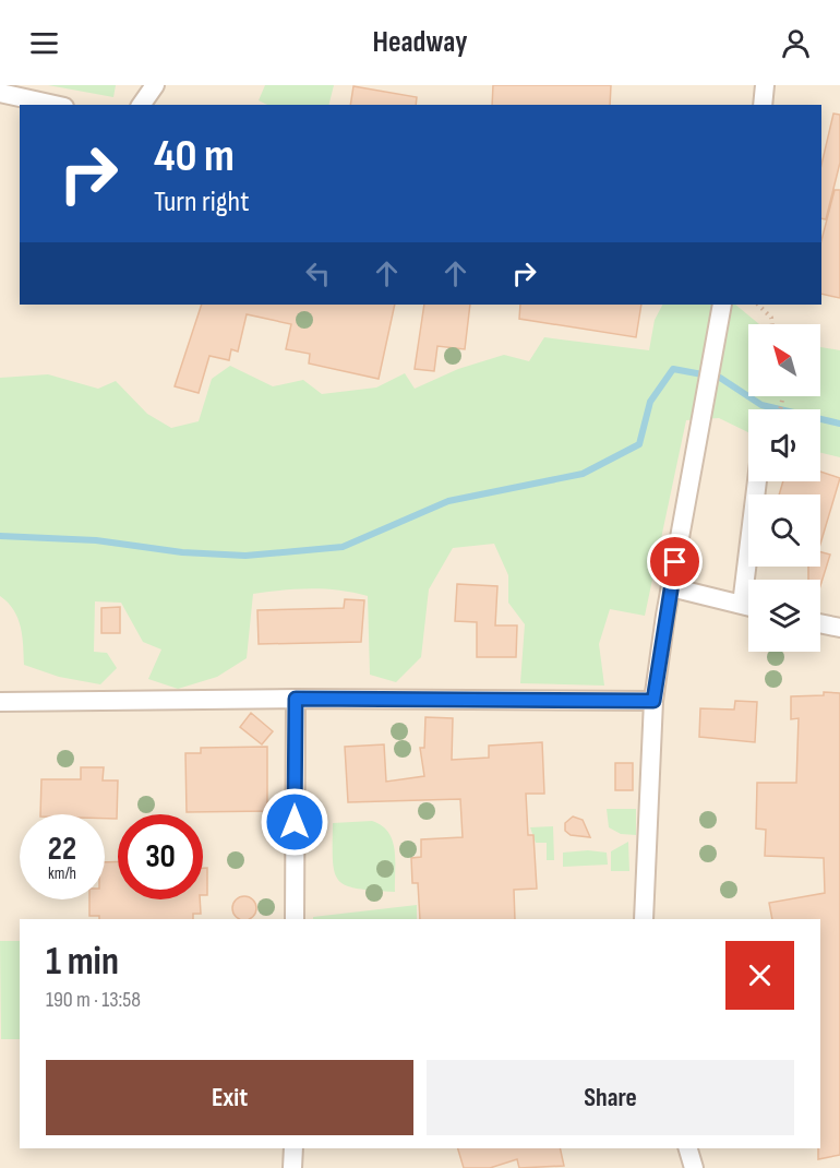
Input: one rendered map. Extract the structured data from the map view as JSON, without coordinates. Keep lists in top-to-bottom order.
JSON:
{
  "north": "top left",
  "page": {
    "header": "Headway",
    "turn": ["40 m", "Turn right"],
    "speed": "22 km/h",
    "limit": "30",
    "heading": ["1 min", "190 m · 13:58"],
    "buttons": ["Exit", "Share"]
  }
}
